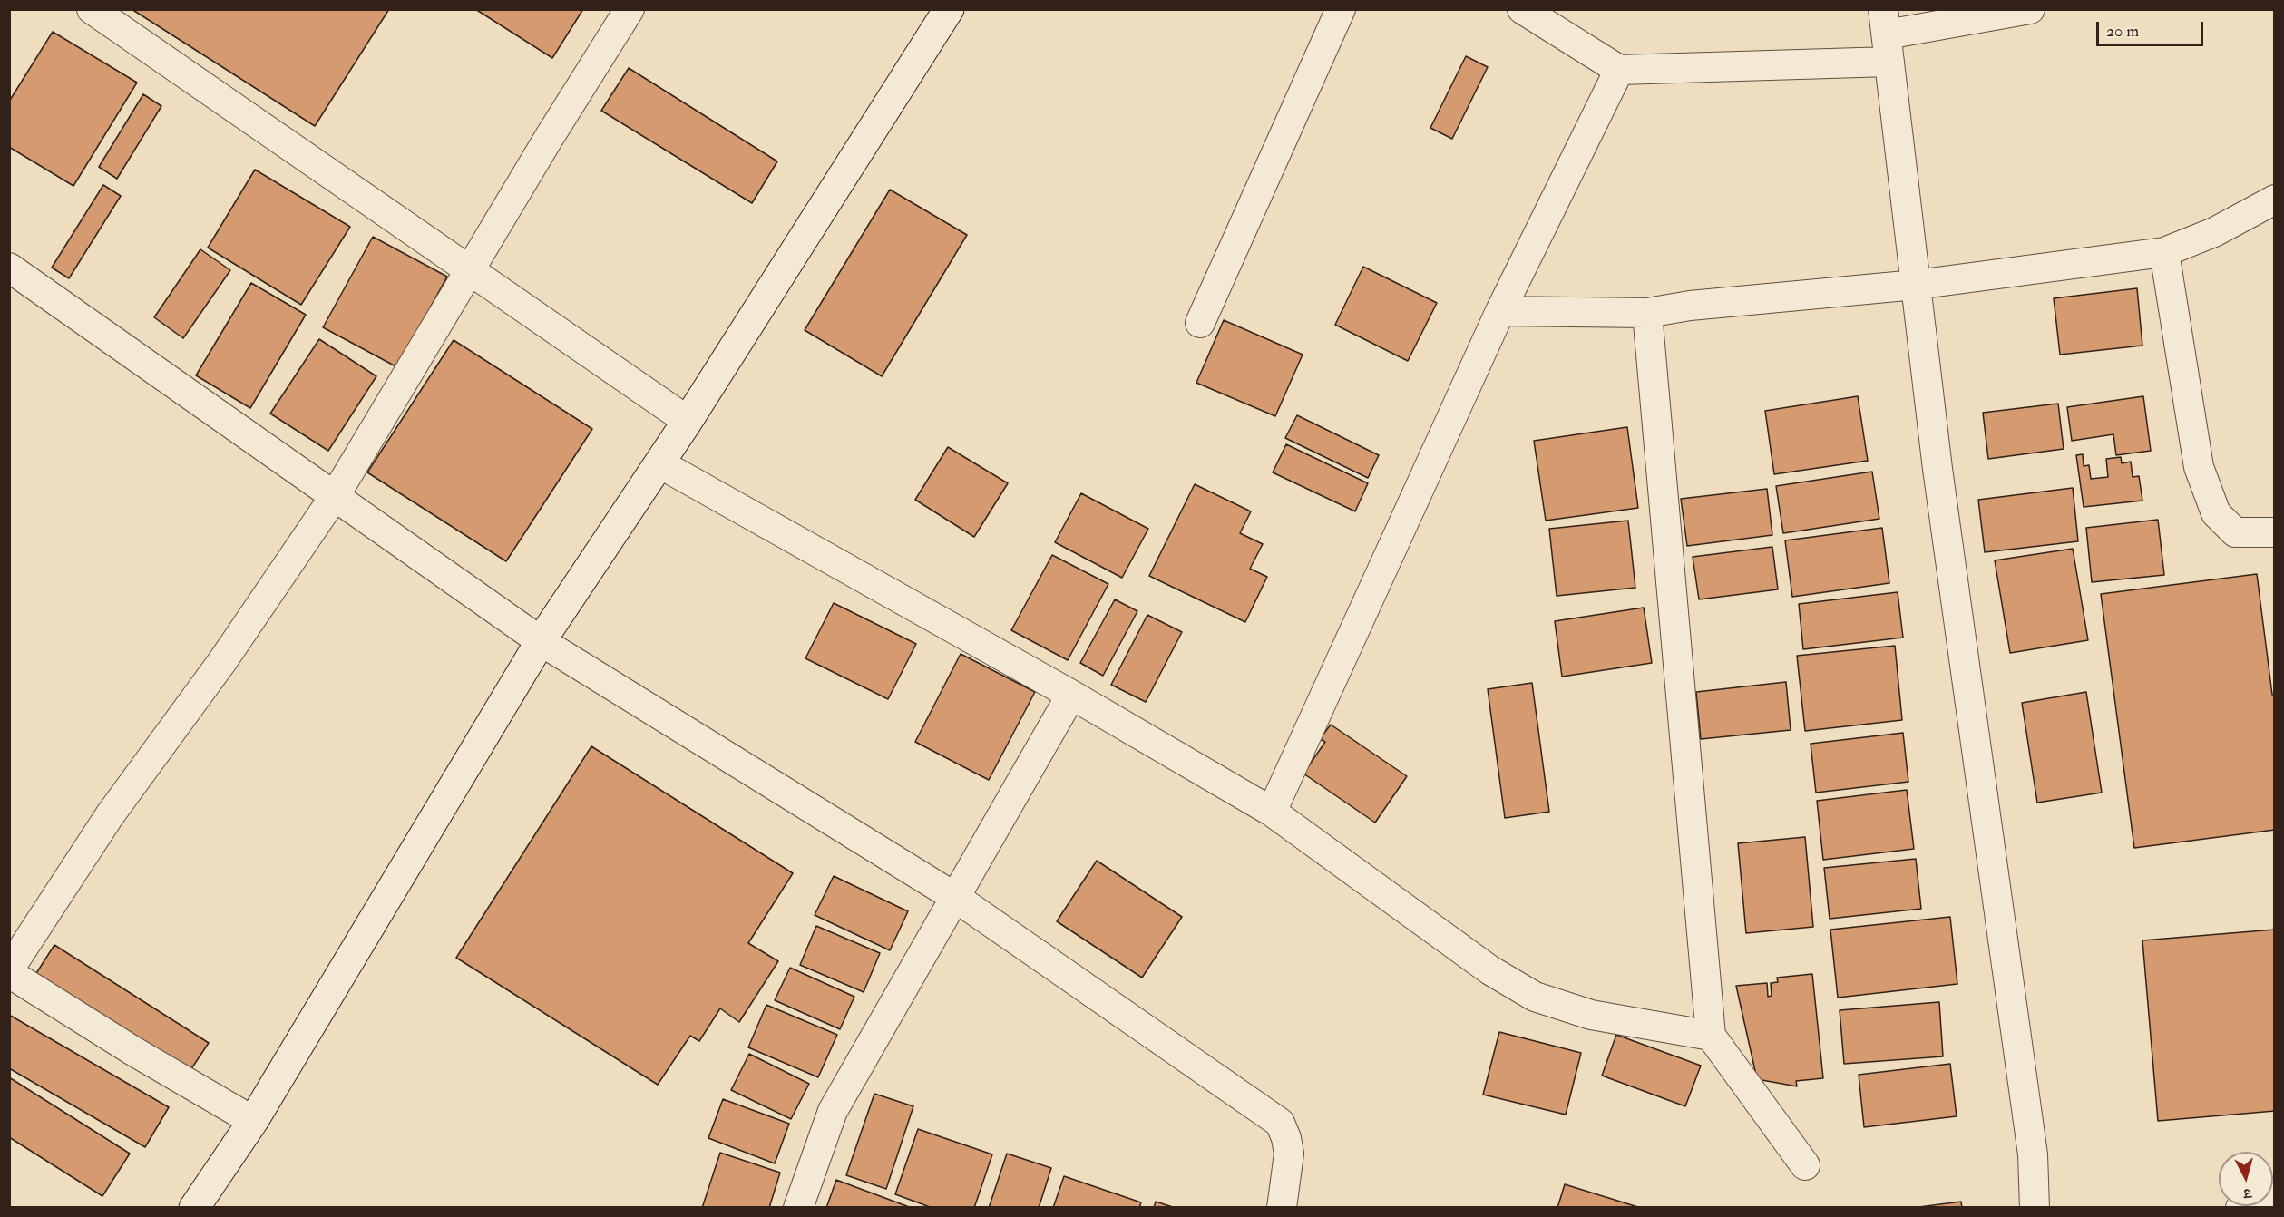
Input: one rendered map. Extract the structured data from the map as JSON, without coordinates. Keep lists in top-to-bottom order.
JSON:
{
  "scale_bar": "20 m",
  "north": "bottom"
}
